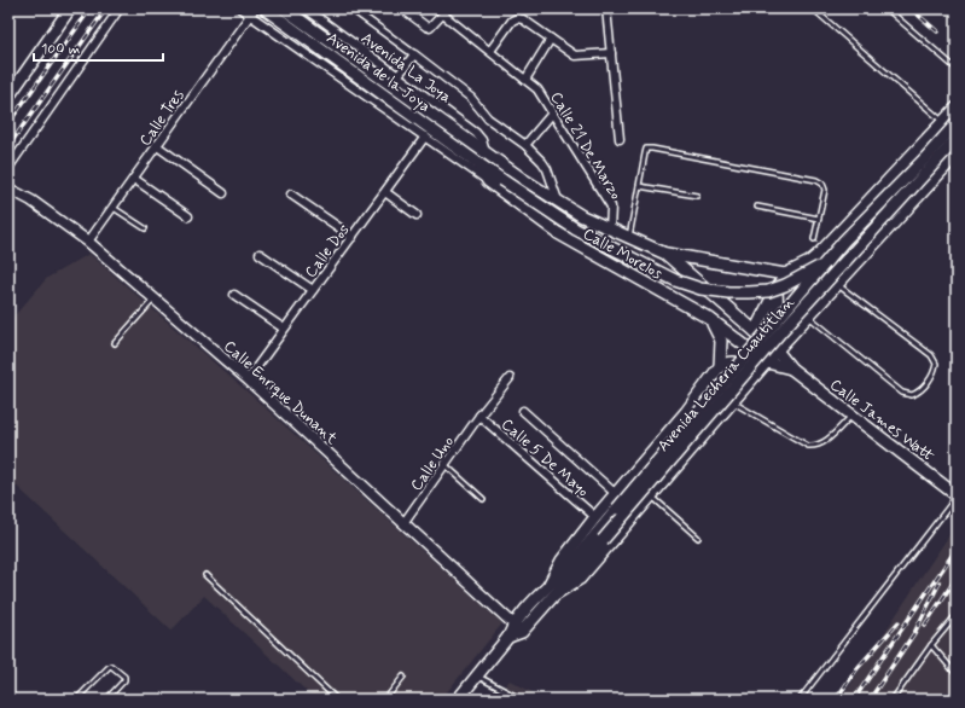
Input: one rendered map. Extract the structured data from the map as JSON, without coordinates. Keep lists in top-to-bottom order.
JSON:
{
  "streets": {
    "main road": [
      "Avenida de la Joya",
      "Calle Morelos",
      "Avenida Lecheria Cuautitlan",
      "Calle James Watt"
    ],
    "street": [
      "Avenida La Joya",
      "Calle Tres",
      "Calle 21 De Marzo",
      "Calle Dos",
      "Calle Enrique Dunant",
      "Calle 5 De Mayo",
      "Calle Uno"
    ]
  },
  "crossings": [
    ["Avenida La Joya", "Avenida de la Joya"],
    ["Avenida La Joya", "Calle Morelos"],
    ["Avenida de la Joya", "Calle Morelos"],
    ["Avenida de la Joya", "Avenida Lecheria Cuautitlan"],
    ["Calle Tres", "Calle Enrique Dunant"],
    ["Calle 21 De Marzo", "Calle Morelos"],
    ["Calle Dos", "Calle Enrique Dunant"],
    ["Calle Morelos", "Calle James Watt"],
    ["Avenida Lecheria Cuautitlan", "Calle Enrique Dunant"],
    ["Calle Enrique Dunant", "Calle Uno"],
    ["Calle 5 De Mayo", "Calle Uno"]
  ],
  "scale_bar": "100 m"
}
